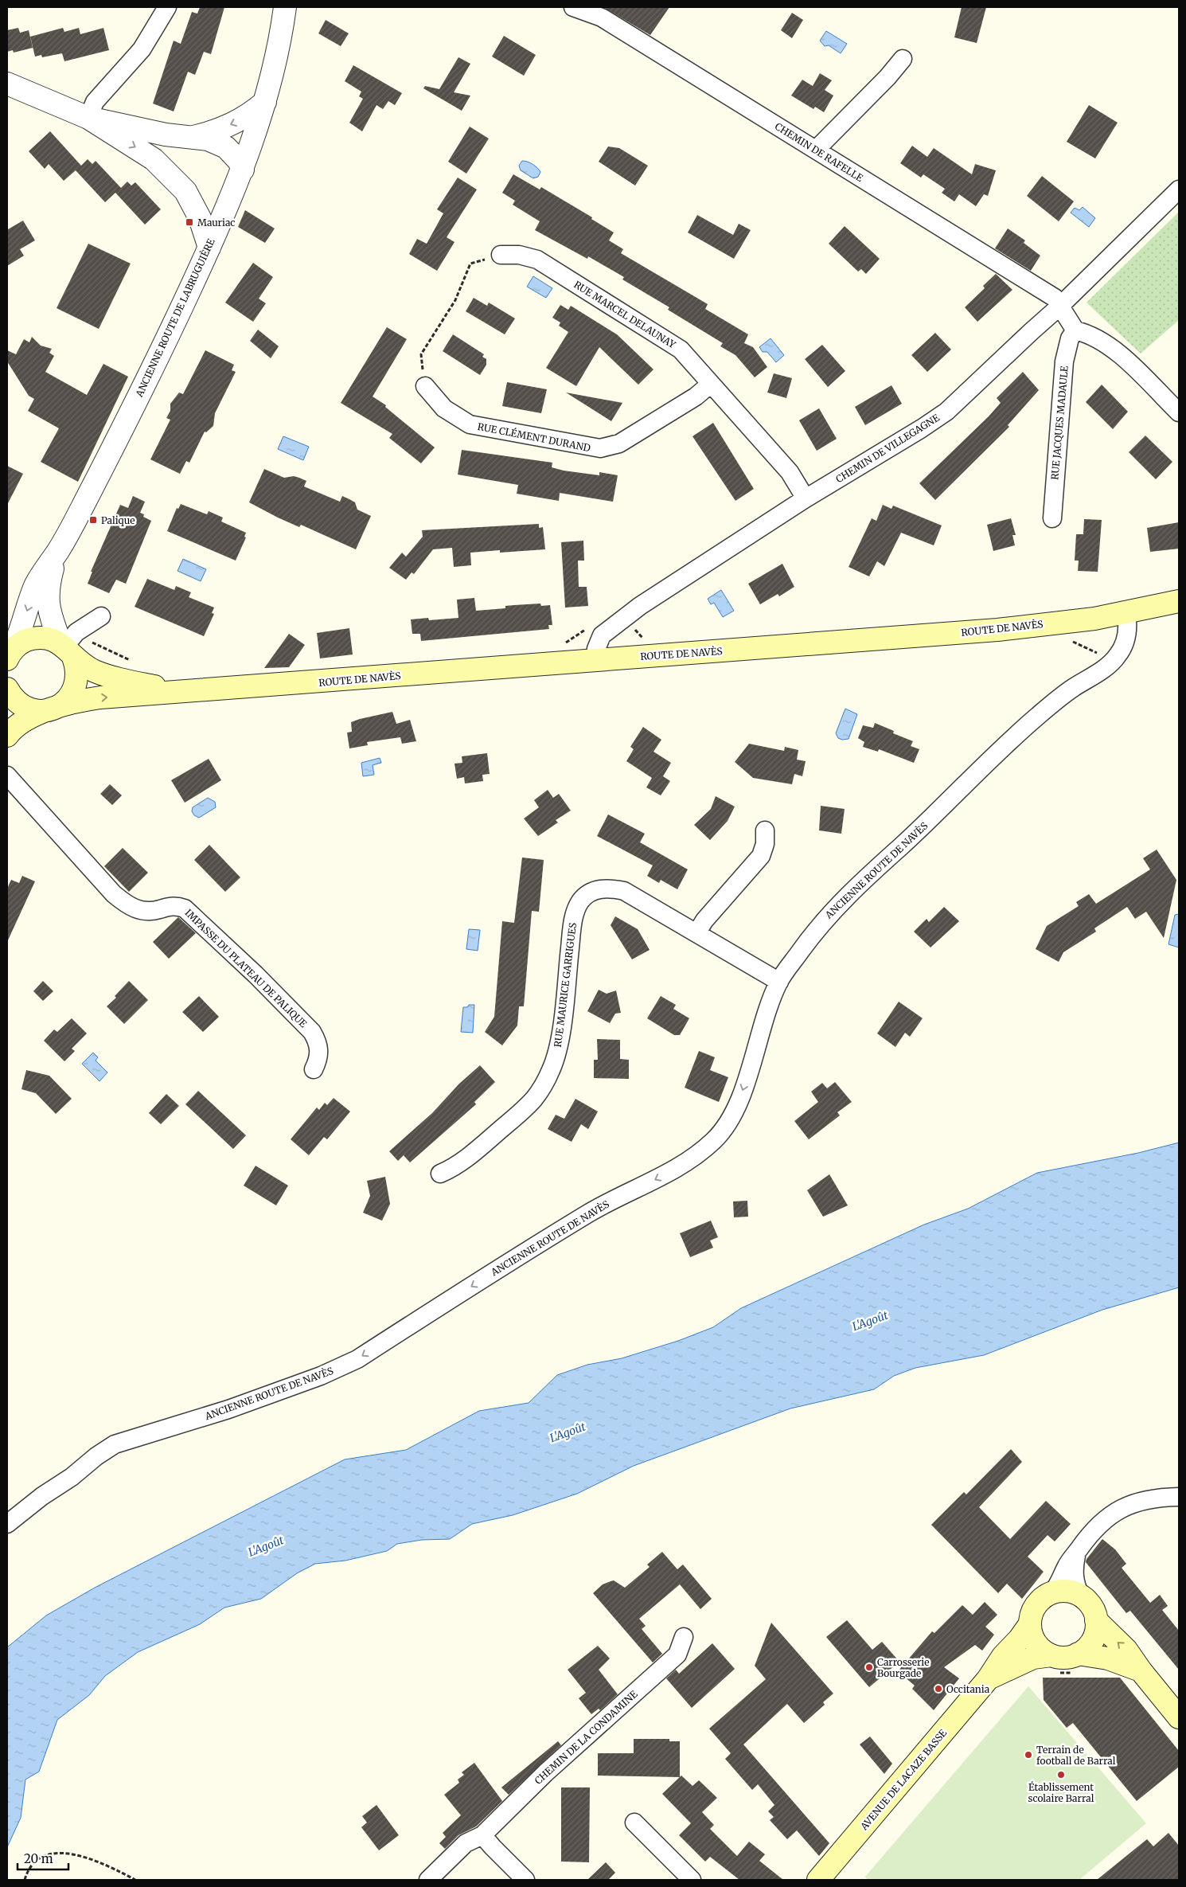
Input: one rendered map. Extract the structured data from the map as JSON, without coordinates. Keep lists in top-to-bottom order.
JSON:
{
  "streets": {
    "main road": ["ROUTE DE NAVÈS", "AVENUE DE LACAZE BASSE"],
    "street": [
      "CHEMIN DE RAFELLE",
      "RUE MARCEL DELAUNAY",
      "ANCIENNE ROUTE DE LABRUGUIÈRE",
      "RUE JACQUES MADAULE",
      "RUE CLÉMENT DURAND",
      "CHEMIN DE VILLEGAGNE",
      "ANCIENNE ROUTE DE NAVÈS",
      "IMPASSE DU PLATEAU DE PALIQUE",
      "RUE MAURICE GARRIGUES",
      "CHEMIN DE LA CONDAMINE"
    ]
  },
  "crossings": [
    ["CHEMIN DE RAFELLE", "CHEMIN DE VILLEGAGNE"],
    ["RUE MARCEL DELAUNAY", "RUE CLÉMENT DURAND"],
    ["RUE MARCEL DELAUNAY", "CHEMIN DE VILLEGAGNE"],
    ["CHEMIN DE VILLEGAGNE", "ROUTE DE NAVÈS"],
    ["ROUTE DE NAVÈS", "ANCIENNE ROUTE DE NAVÈS"],
    ["ANCIENNE ROUTE DE NAVÈS", "RUE MAURICE GARRIGUES"]
  ],
  "one_way": ["ANCIENNE ROUTE DE NAVÈS"],
  "water": ["L'Agoût"],
  "places": {
    "transit": ["Mauriac", "Palique"],
    "other": [
      "Carrosserie Bourgade",
      "Occitania",
      "Terrain de football de Barral",
      "Établissement scolaire Barral"
    ]
  },
  "scale_bar": "20 m"
}
